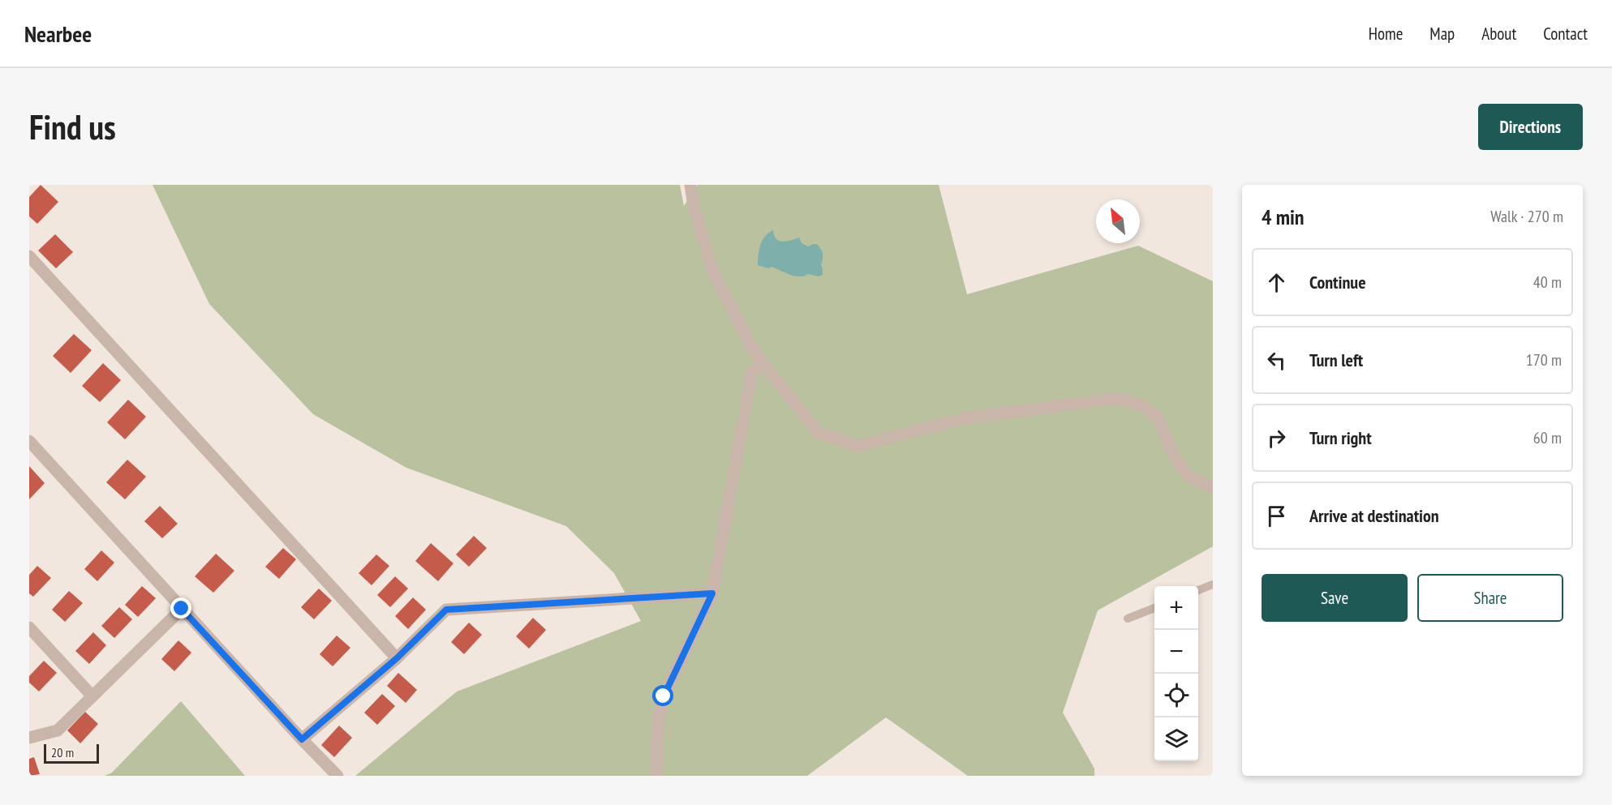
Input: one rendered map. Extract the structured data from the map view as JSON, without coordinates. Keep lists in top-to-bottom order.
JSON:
{
  "scale_bar": "20 m",
  "north": "top left",
  "page": {
    "header": "Nearbee",
    "nav": [
      "Home",
      "Map",
      "About",
      "Contact"
    ],
    "buttons": [
      "Directions",
      ["Save", "Share"]
    ],
    "title": "Find us",
    "heading": ["4 min", "Walk · 270 m"],
    "list": [
      ["Continue", "40 m"],
      ["Turn left", "170 m"],
      ["Turn right", "60 m"],
      "Arrive at destination"
    ],
    "map_buttons": ["+", "−"],
    "scale": "20 m"
  }
}
